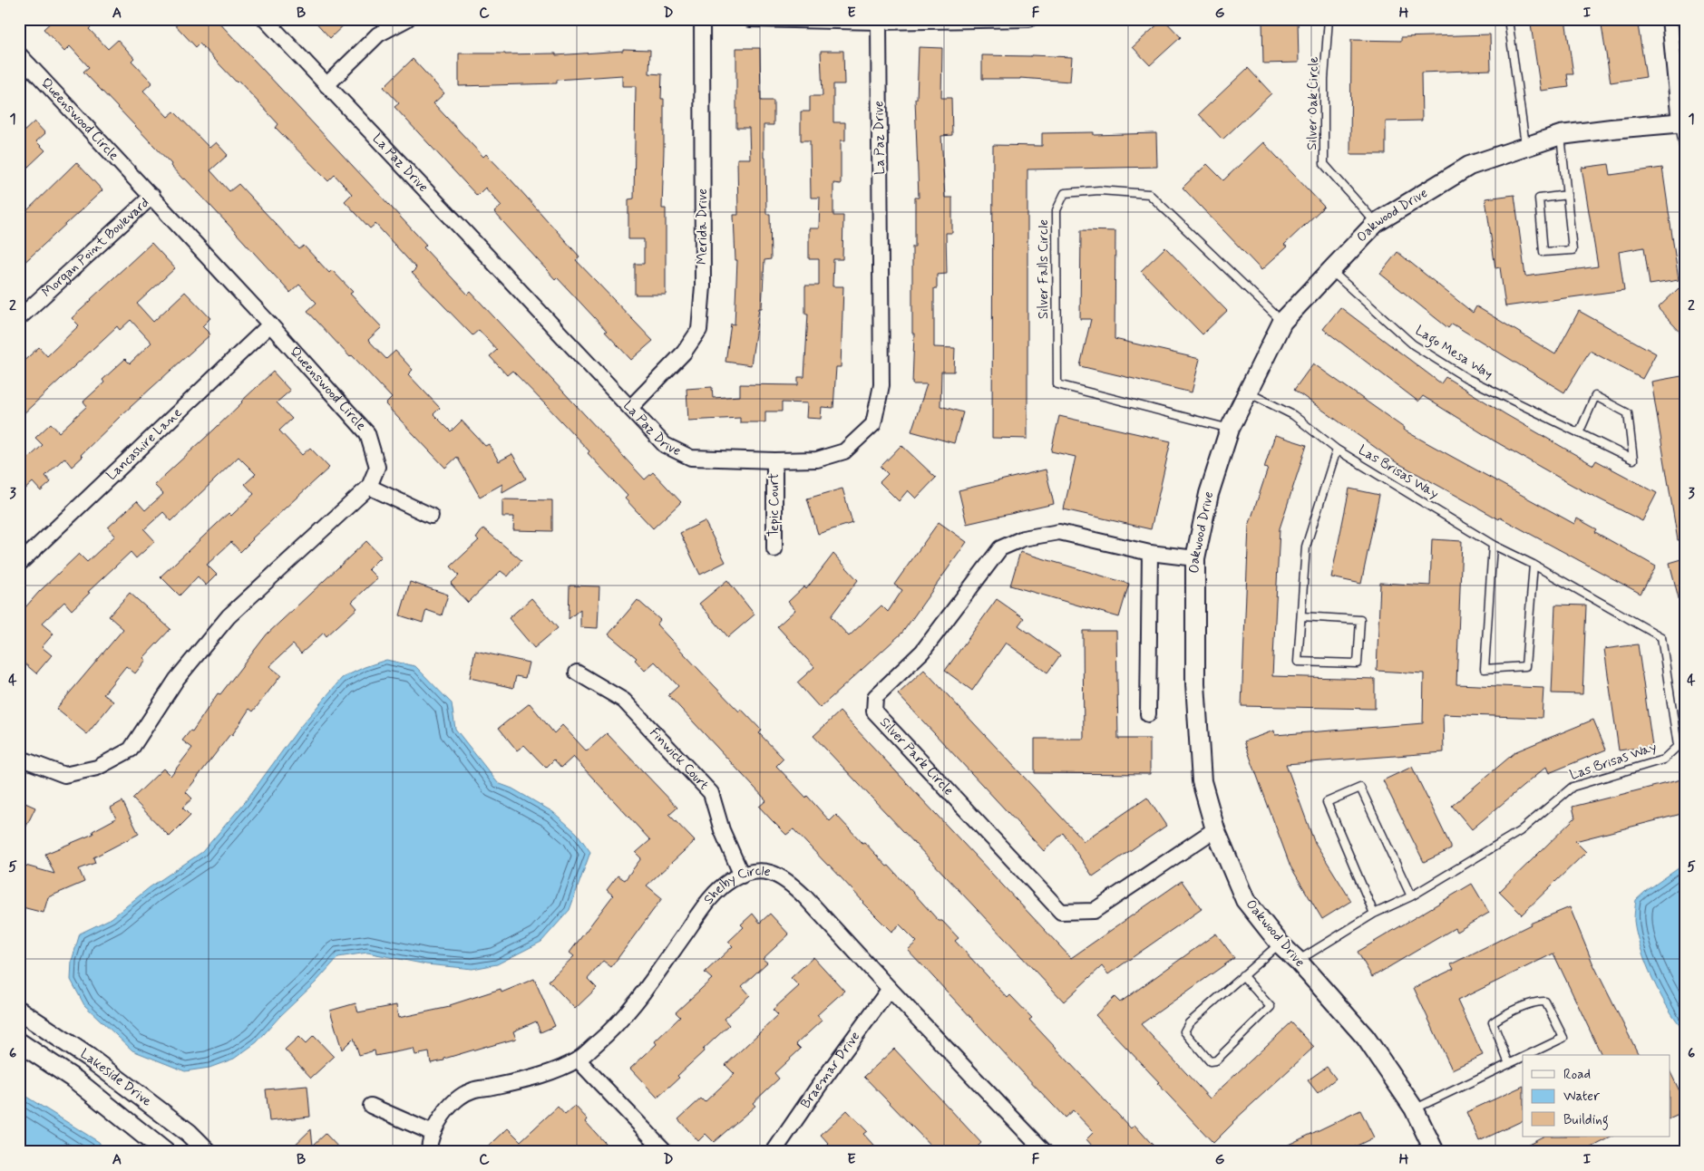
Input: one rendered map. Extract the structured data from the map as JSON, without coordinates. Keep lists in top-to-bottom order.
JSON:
{
  "streets": {
    "street": [
      "Queenswood Circle",
      "La Paz Drive",
      "Oakwood Drive",
      "Merida Drive",
      "Morgan Point Boulevard",
      "Lancashire Lane",
      "Tepic Court",
      "Silver Park Circle",
      "Finwick Court",
      "Shelby Circle",
      "Braemar Drive",
      "Lakeside Drive"
    ],
    "lane": [
      "Silver Oak Circle",
      "Silver Falls Circle",
      "Lago Mesa Way",
      "Las Brisas Way"
    ]
  },
  "crossings": [
    ["Silver Oak Circle", "Oakwood Drive"],
    ["Queenswood Circle", "Morgan Point Boulevard"],
    ["Queenswood Circle", "Lancashire Lane"],
    ["La Paz Drive", "Merida Drive"],
    ["La Paz Drive", "Tepic Court"],
    ["Oakwood Drive", "Silver Falls Circle"],
    ["Oakwood Drive", "Lago Mesa Way"],
    ["Oakwood Drive", "Las Brisas Way"],
    ["Oakwood Drive", "Silver Park Circle"],
    ["Finwick Court", "Shelby Circle"],
    ["Shelby Circle", "Braemar Drive"]
  ],
  "legend": ["Road", "Water", "Building"],
  "grid": {
    "columns": [
      "A",
      "B",
      "C",
      "D",
      "E",
      "F",
      "G",
      "H",
      "I"
    ],
    "rows": [
      "1",
      "2",
      "3",
      "4",
      "5",
      "6"
    ]
  }
}
